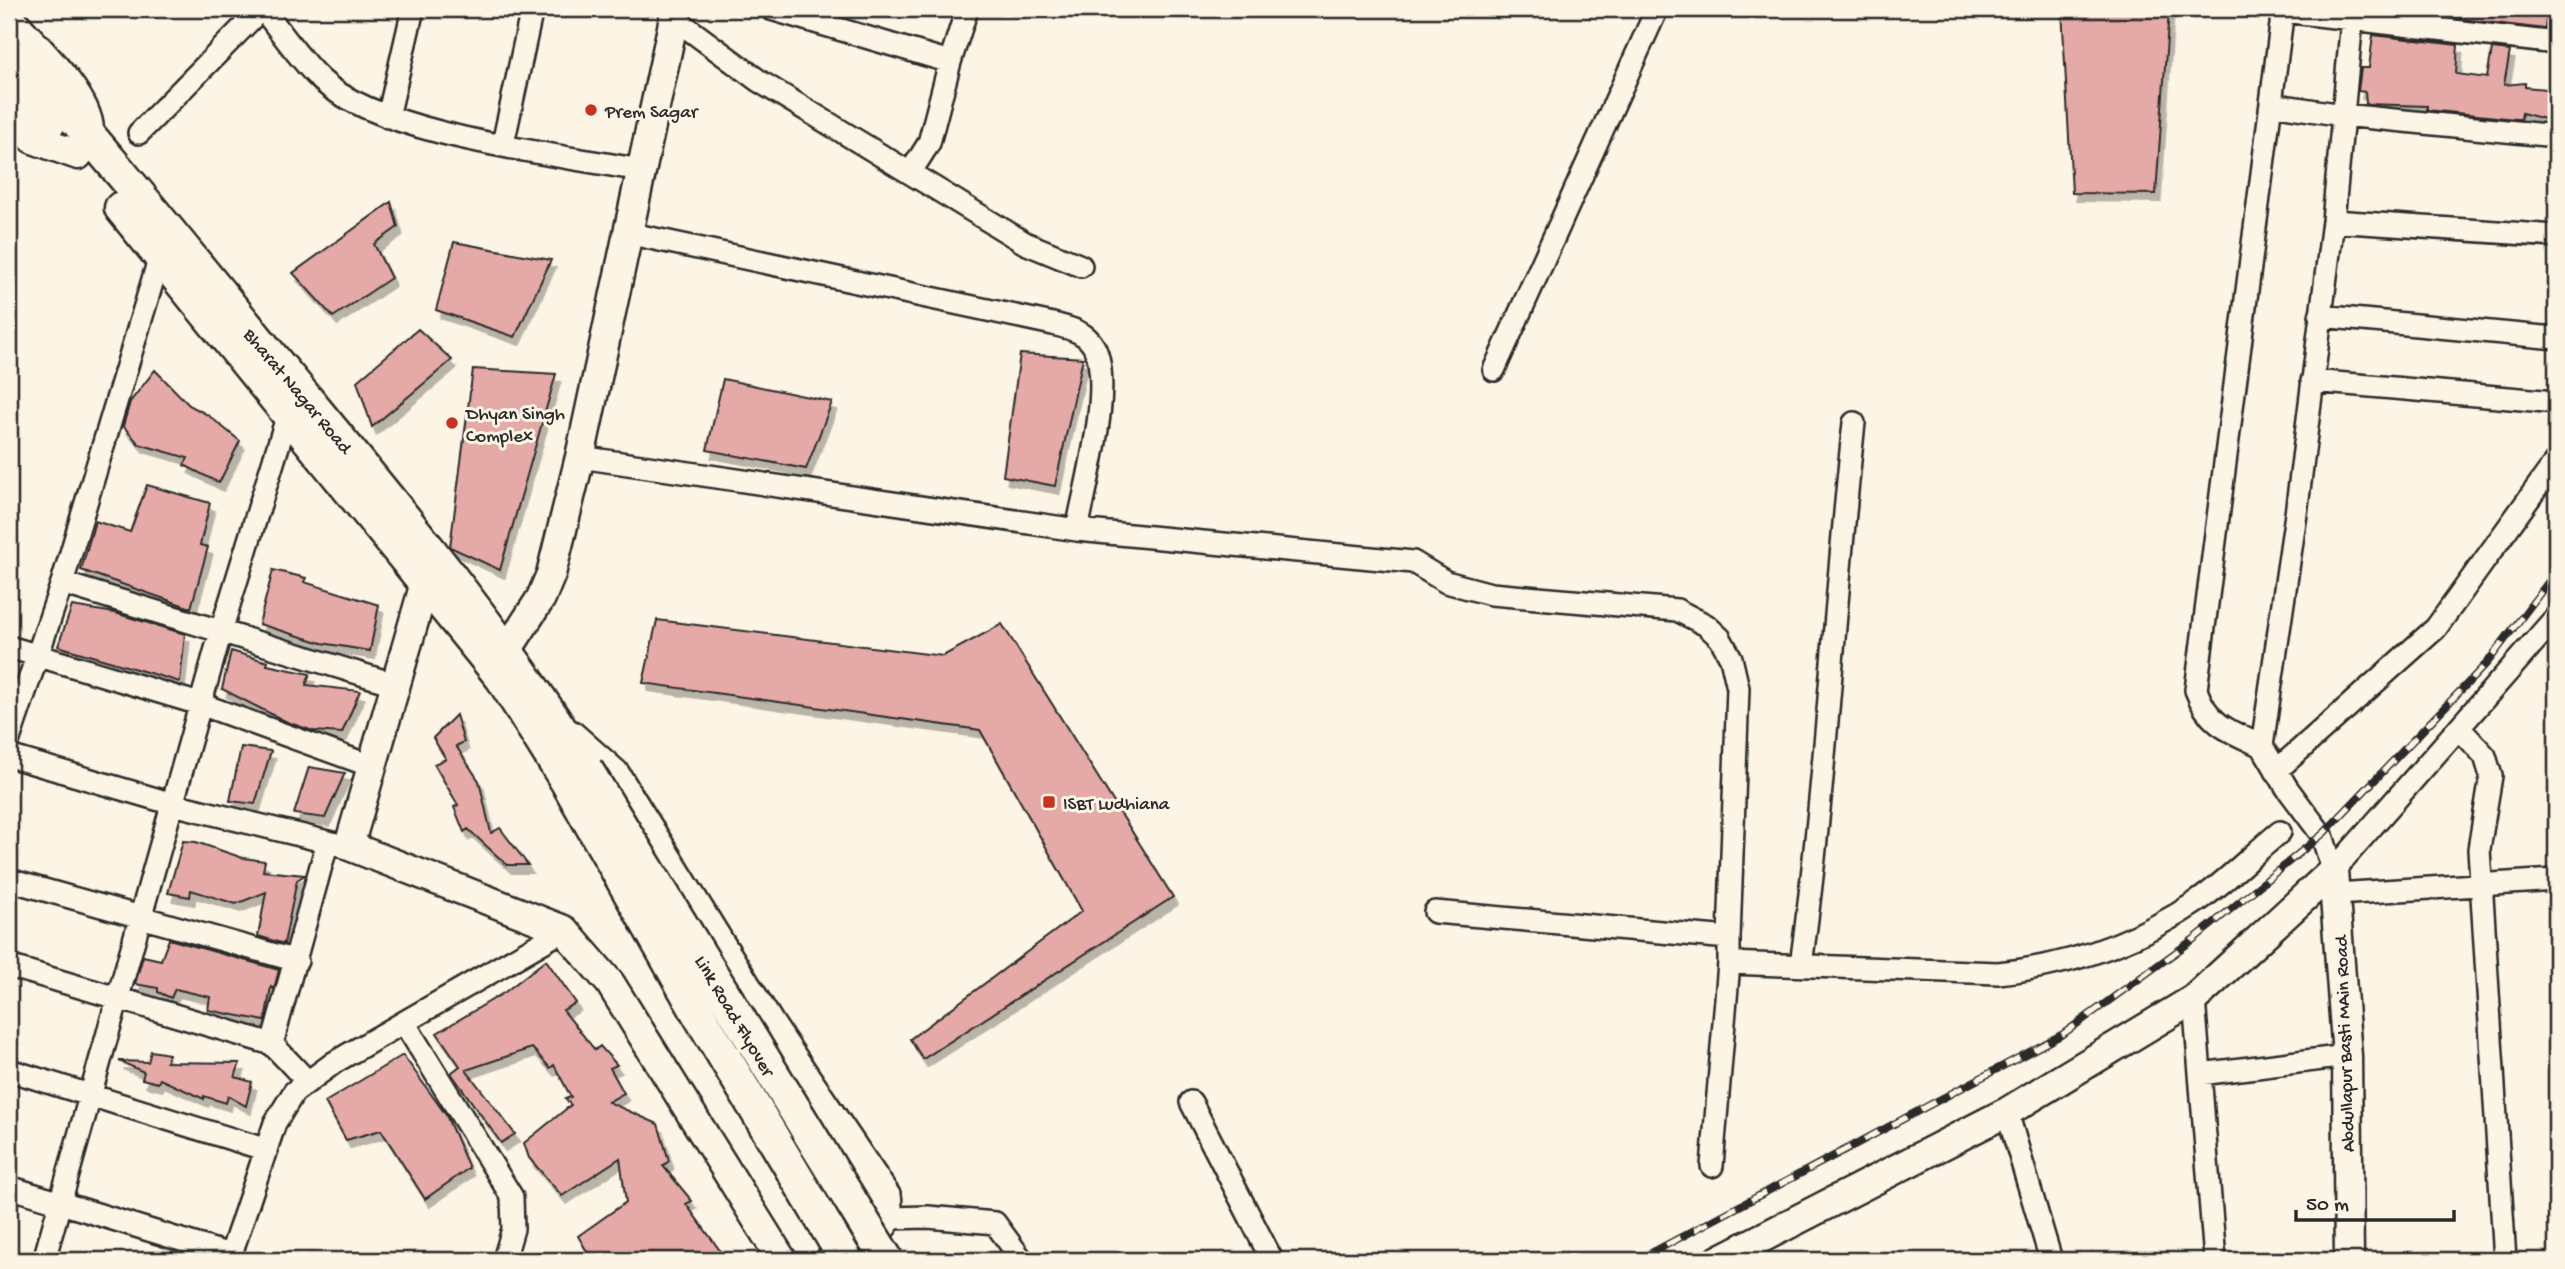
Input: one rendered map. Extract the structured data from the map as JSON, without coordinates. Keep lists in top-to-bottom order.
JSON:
{
  "streets": {
    "main road": ["Bharat Nagar Road", "Link Road Flyover"],
    "street": ["Abdullapur Basti MAin Road"]
  },
  "crossings": [
    ["Bharat Nagar Road", "Link Road Flyover"]
  ],
  "places": {
    "other": ["Prem Sagar", "Dhyan Singh Complex"],
    "transit": ["ISBT Ludhiana"]
  },
  "scale_bar": "50 m"
}
